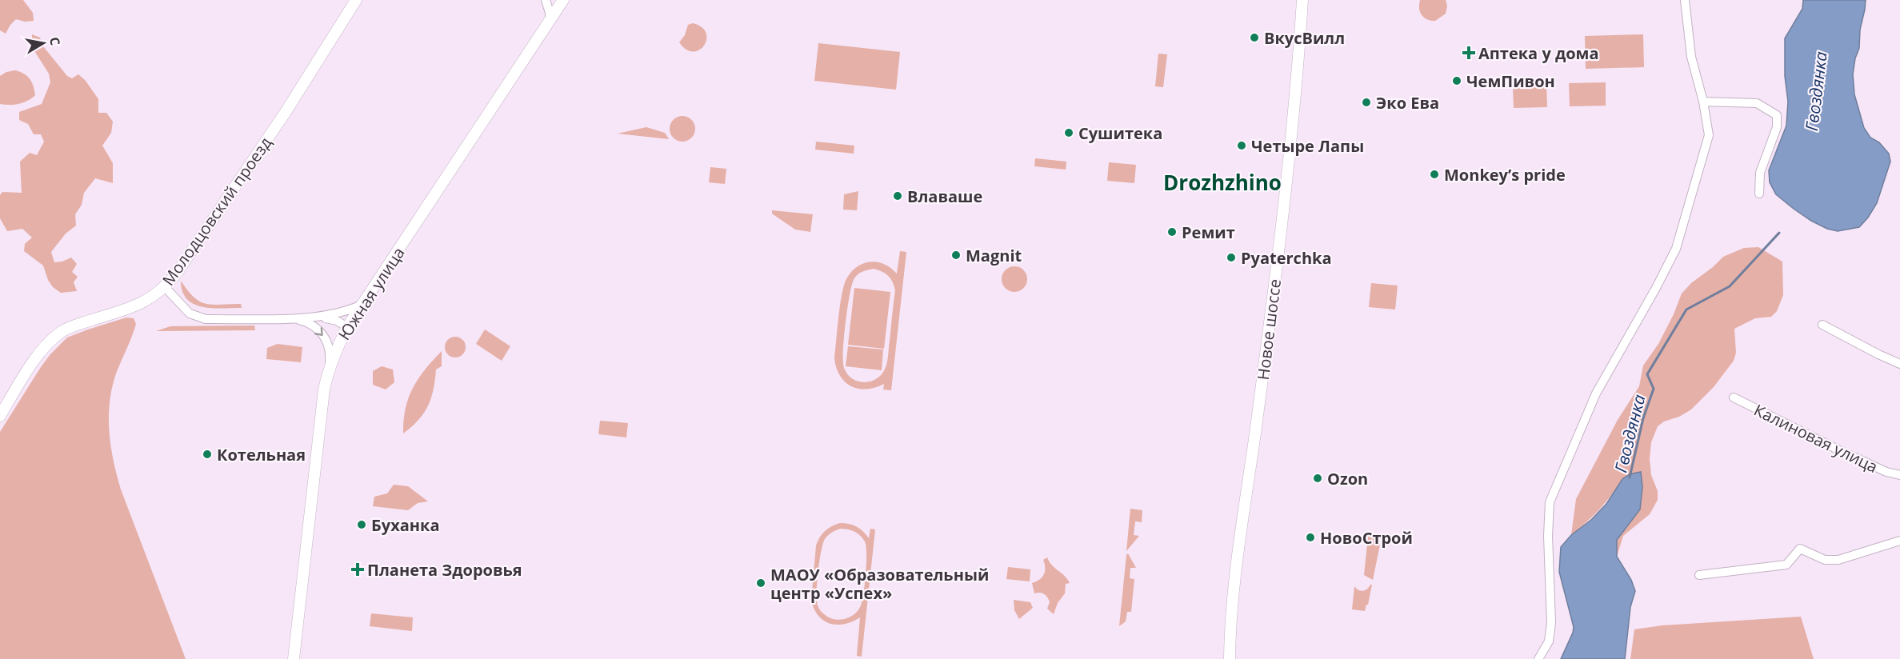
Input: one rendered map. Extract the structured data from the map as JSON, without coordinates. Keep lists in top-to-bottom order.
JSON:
{
  "streets": {
    "street": [
      "Молодцовский проезд",
      "Южная улица",
      "Новое шоссе",
      "Калиновая улица"
    ]
  },
  "districts": ["Drozhzhino"],
  "water": ["Гвоздянка"],
  "places": {
    "other": [
      "ВкусВилл",
      "ЧемПивон",
      "Эко Ева",
      "Сушитека",
      "Четыре Лапы",
      "Monkey’s pride",
      "Влаваше",
      "Ремит",
      "Magnit",
      "Pyaterchka",
      "Котельная",
      "Ozon",
      "Буханка",
      "НовоСтрой",
      "МАОУ «Образовательный центр «Успех»"
    ],
    "health": ["Аптека у дома", "Планета Здоровья"]
  },
  "north": "right"
}
